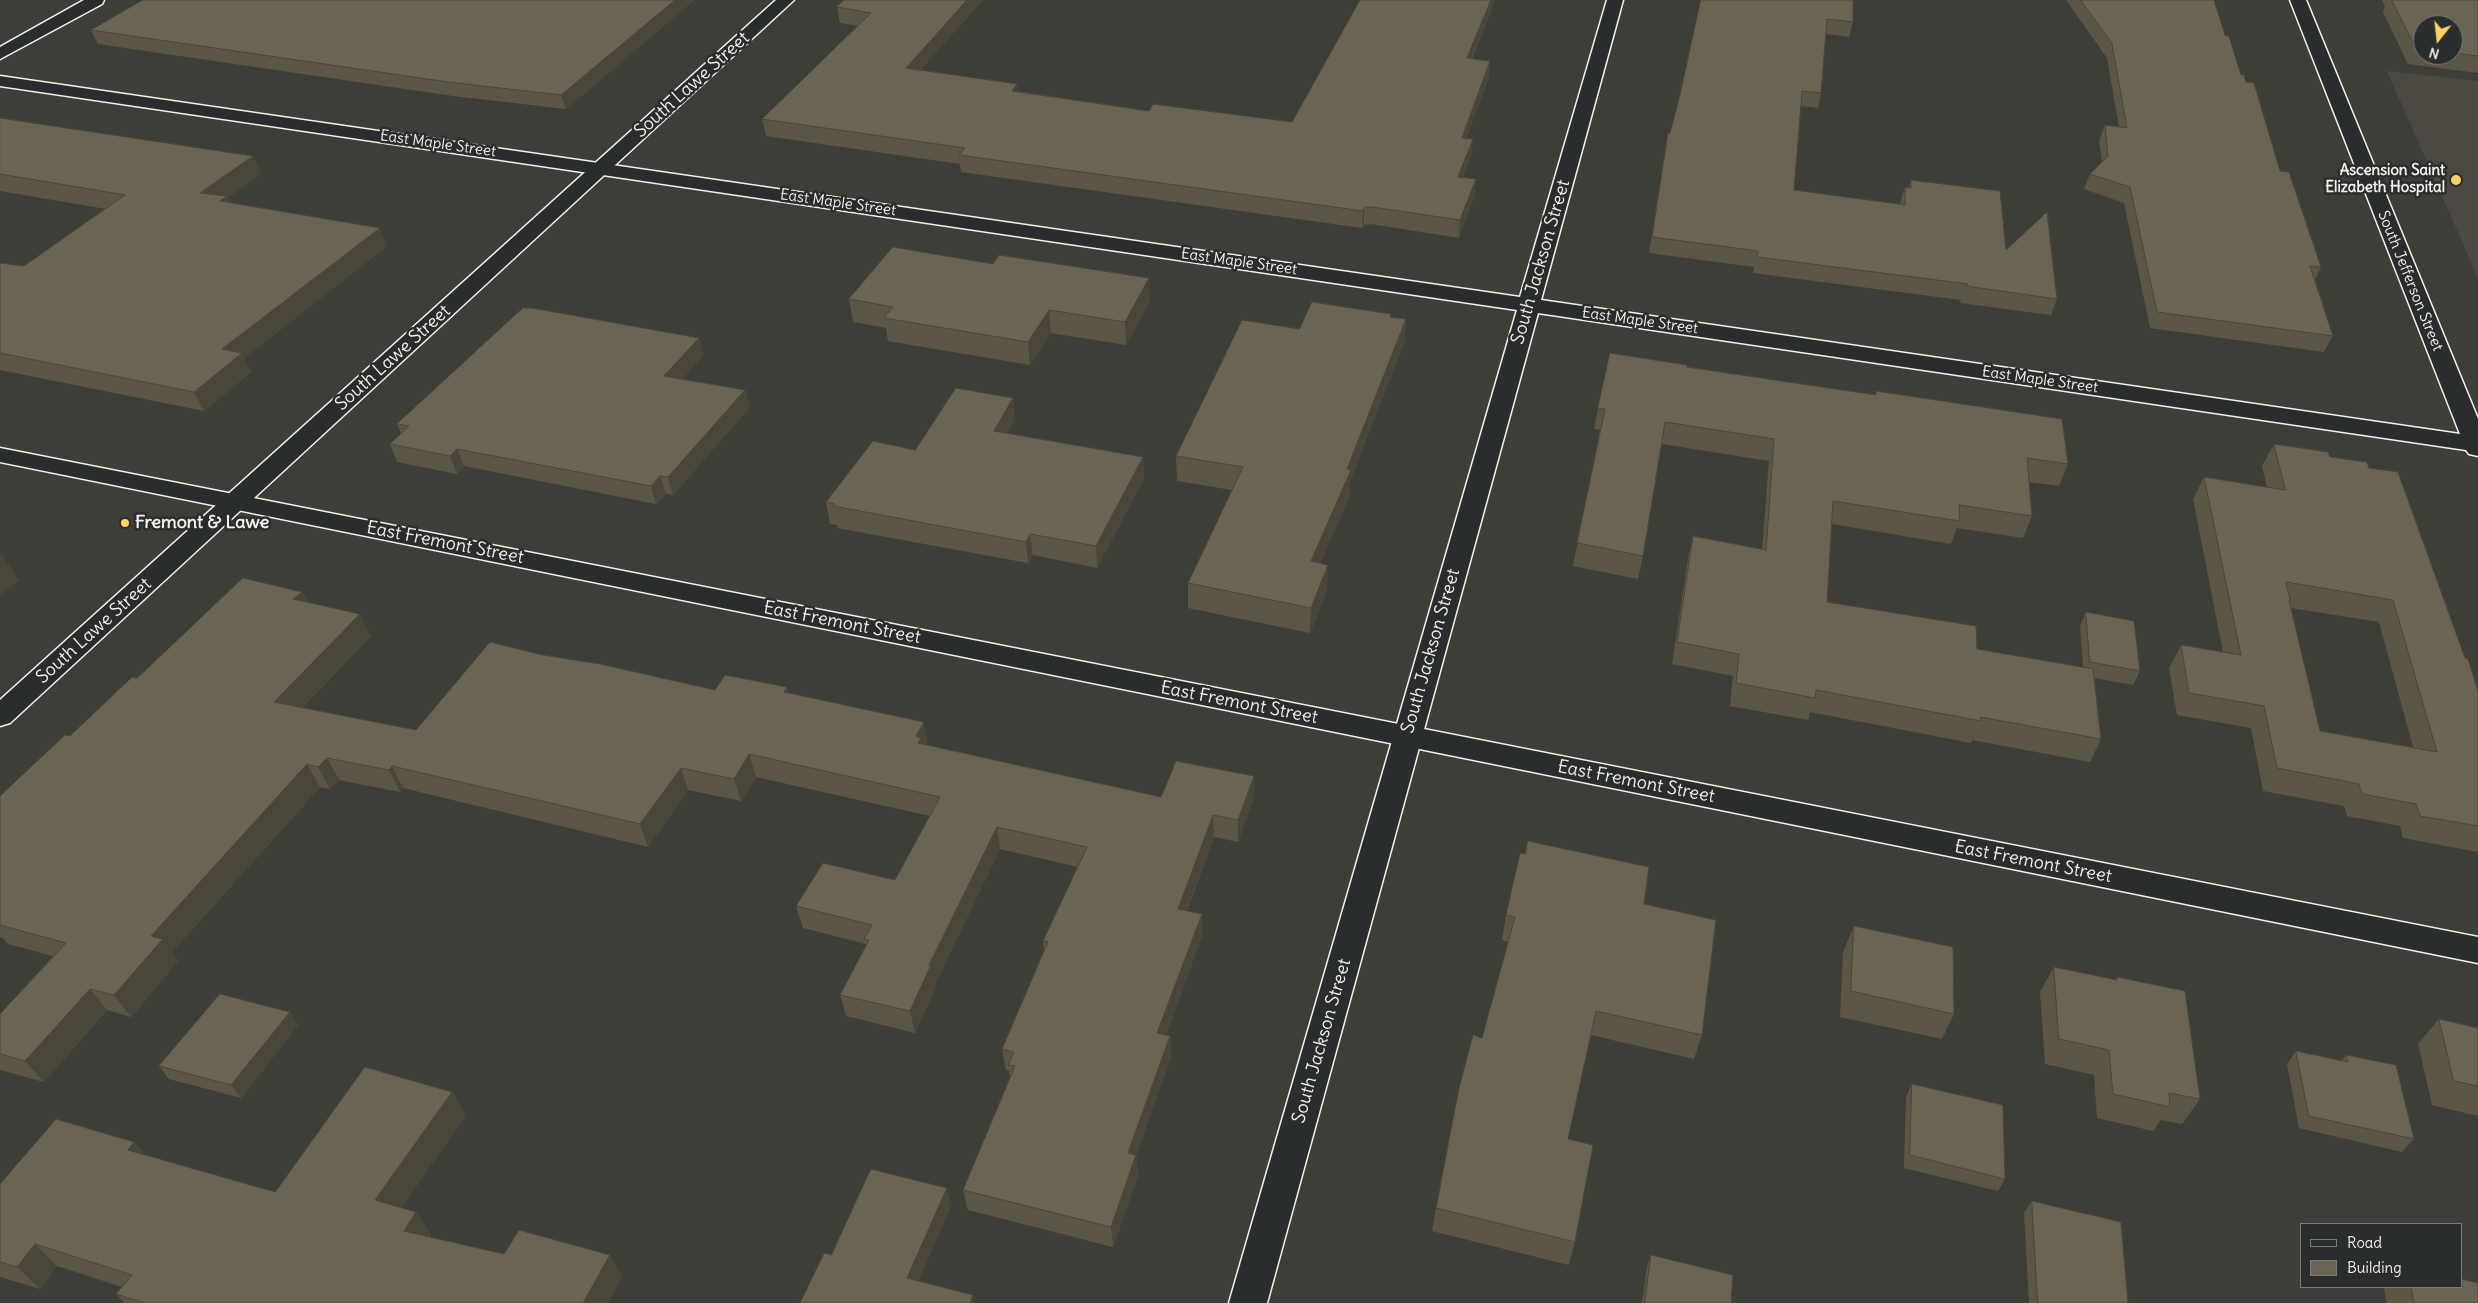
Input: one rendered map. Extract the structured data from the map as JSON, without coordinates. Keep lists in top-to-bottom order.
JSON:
{
  "streets": {
    "street": [
      "South Lawe Street",
      "East Maple Street",
      "South Jackson Street",
      "South Jefferson Street",
      "East Fremont Street"
    ]
  },
  "crossings": [
    ["South Lawe Street", "East Maple Street"],
    ["South Lawe Street", "East Fremont Street"],
    ["East Maple Street", "South Jackson Street"],
    ["East Maple Street", "South Jefferson Street"],
    ["South Jackson Street", "East Fremont Street"]
  ],
  "places": ["Ascension Saint Elizabeth Hospital", "Fremont & Lawe"],
  "legend": ["Road", "Building"],
  "north": "bottom"
}
